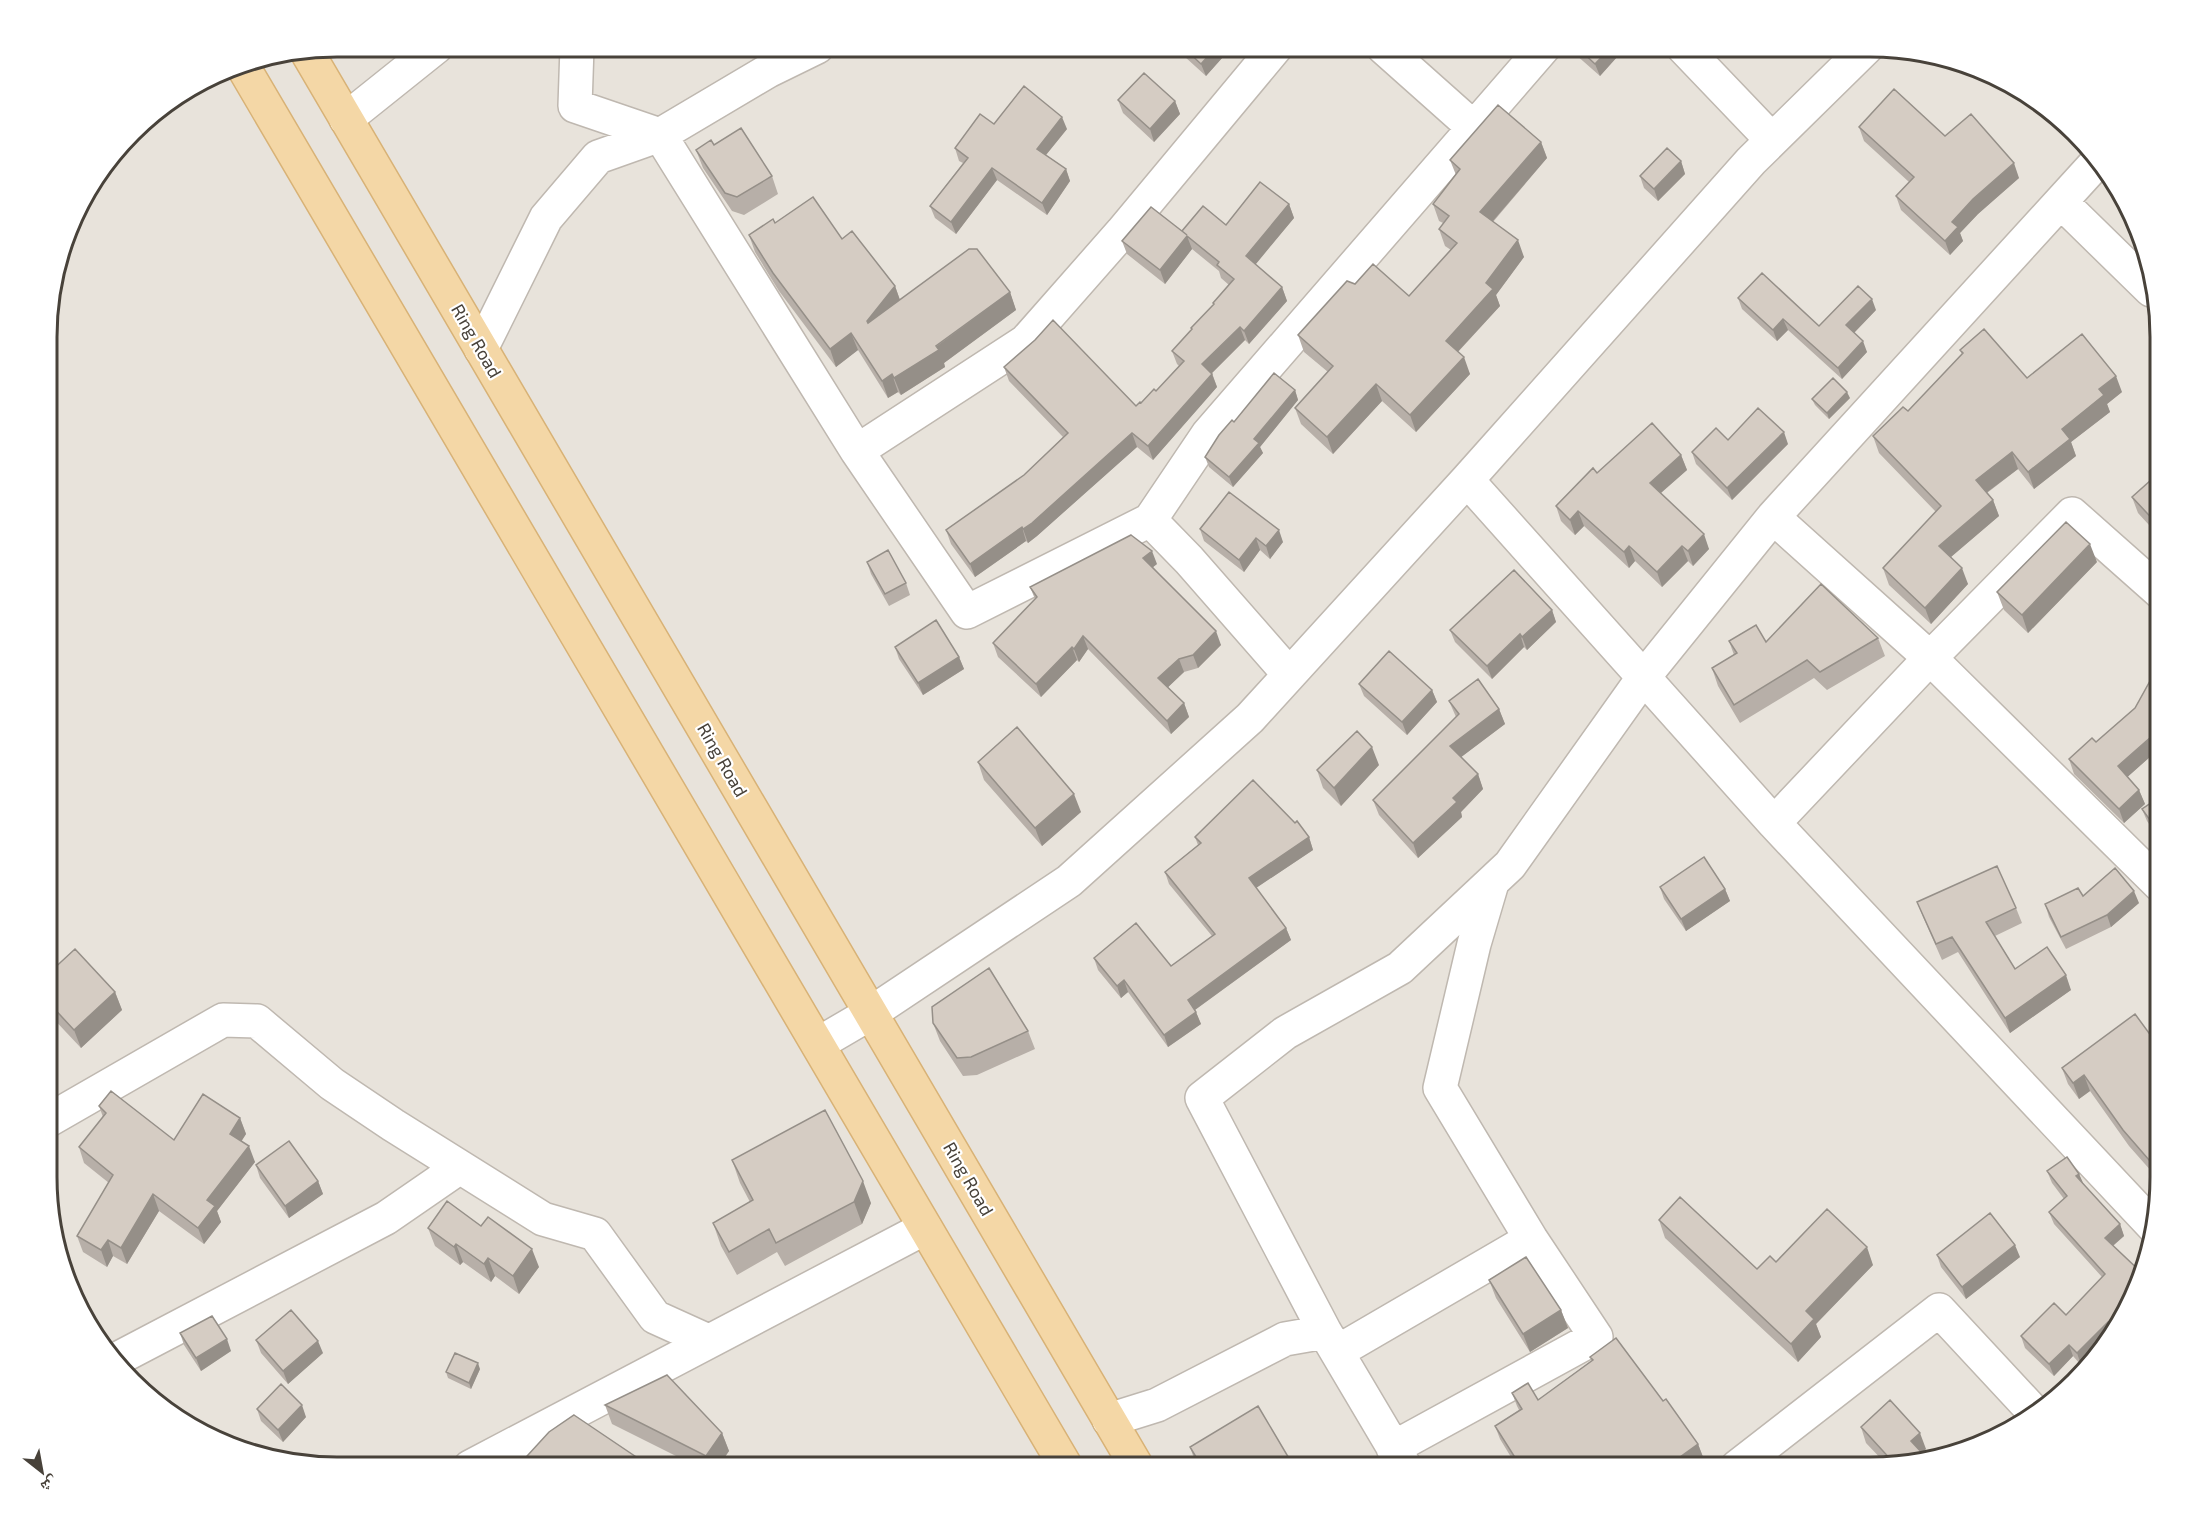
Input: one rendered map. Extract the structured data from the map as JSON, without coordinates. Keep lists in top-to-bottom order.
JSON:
{
  "streets": {
    "main road": ["Ring Road"]
  },
  "north": "bottom right"
}
